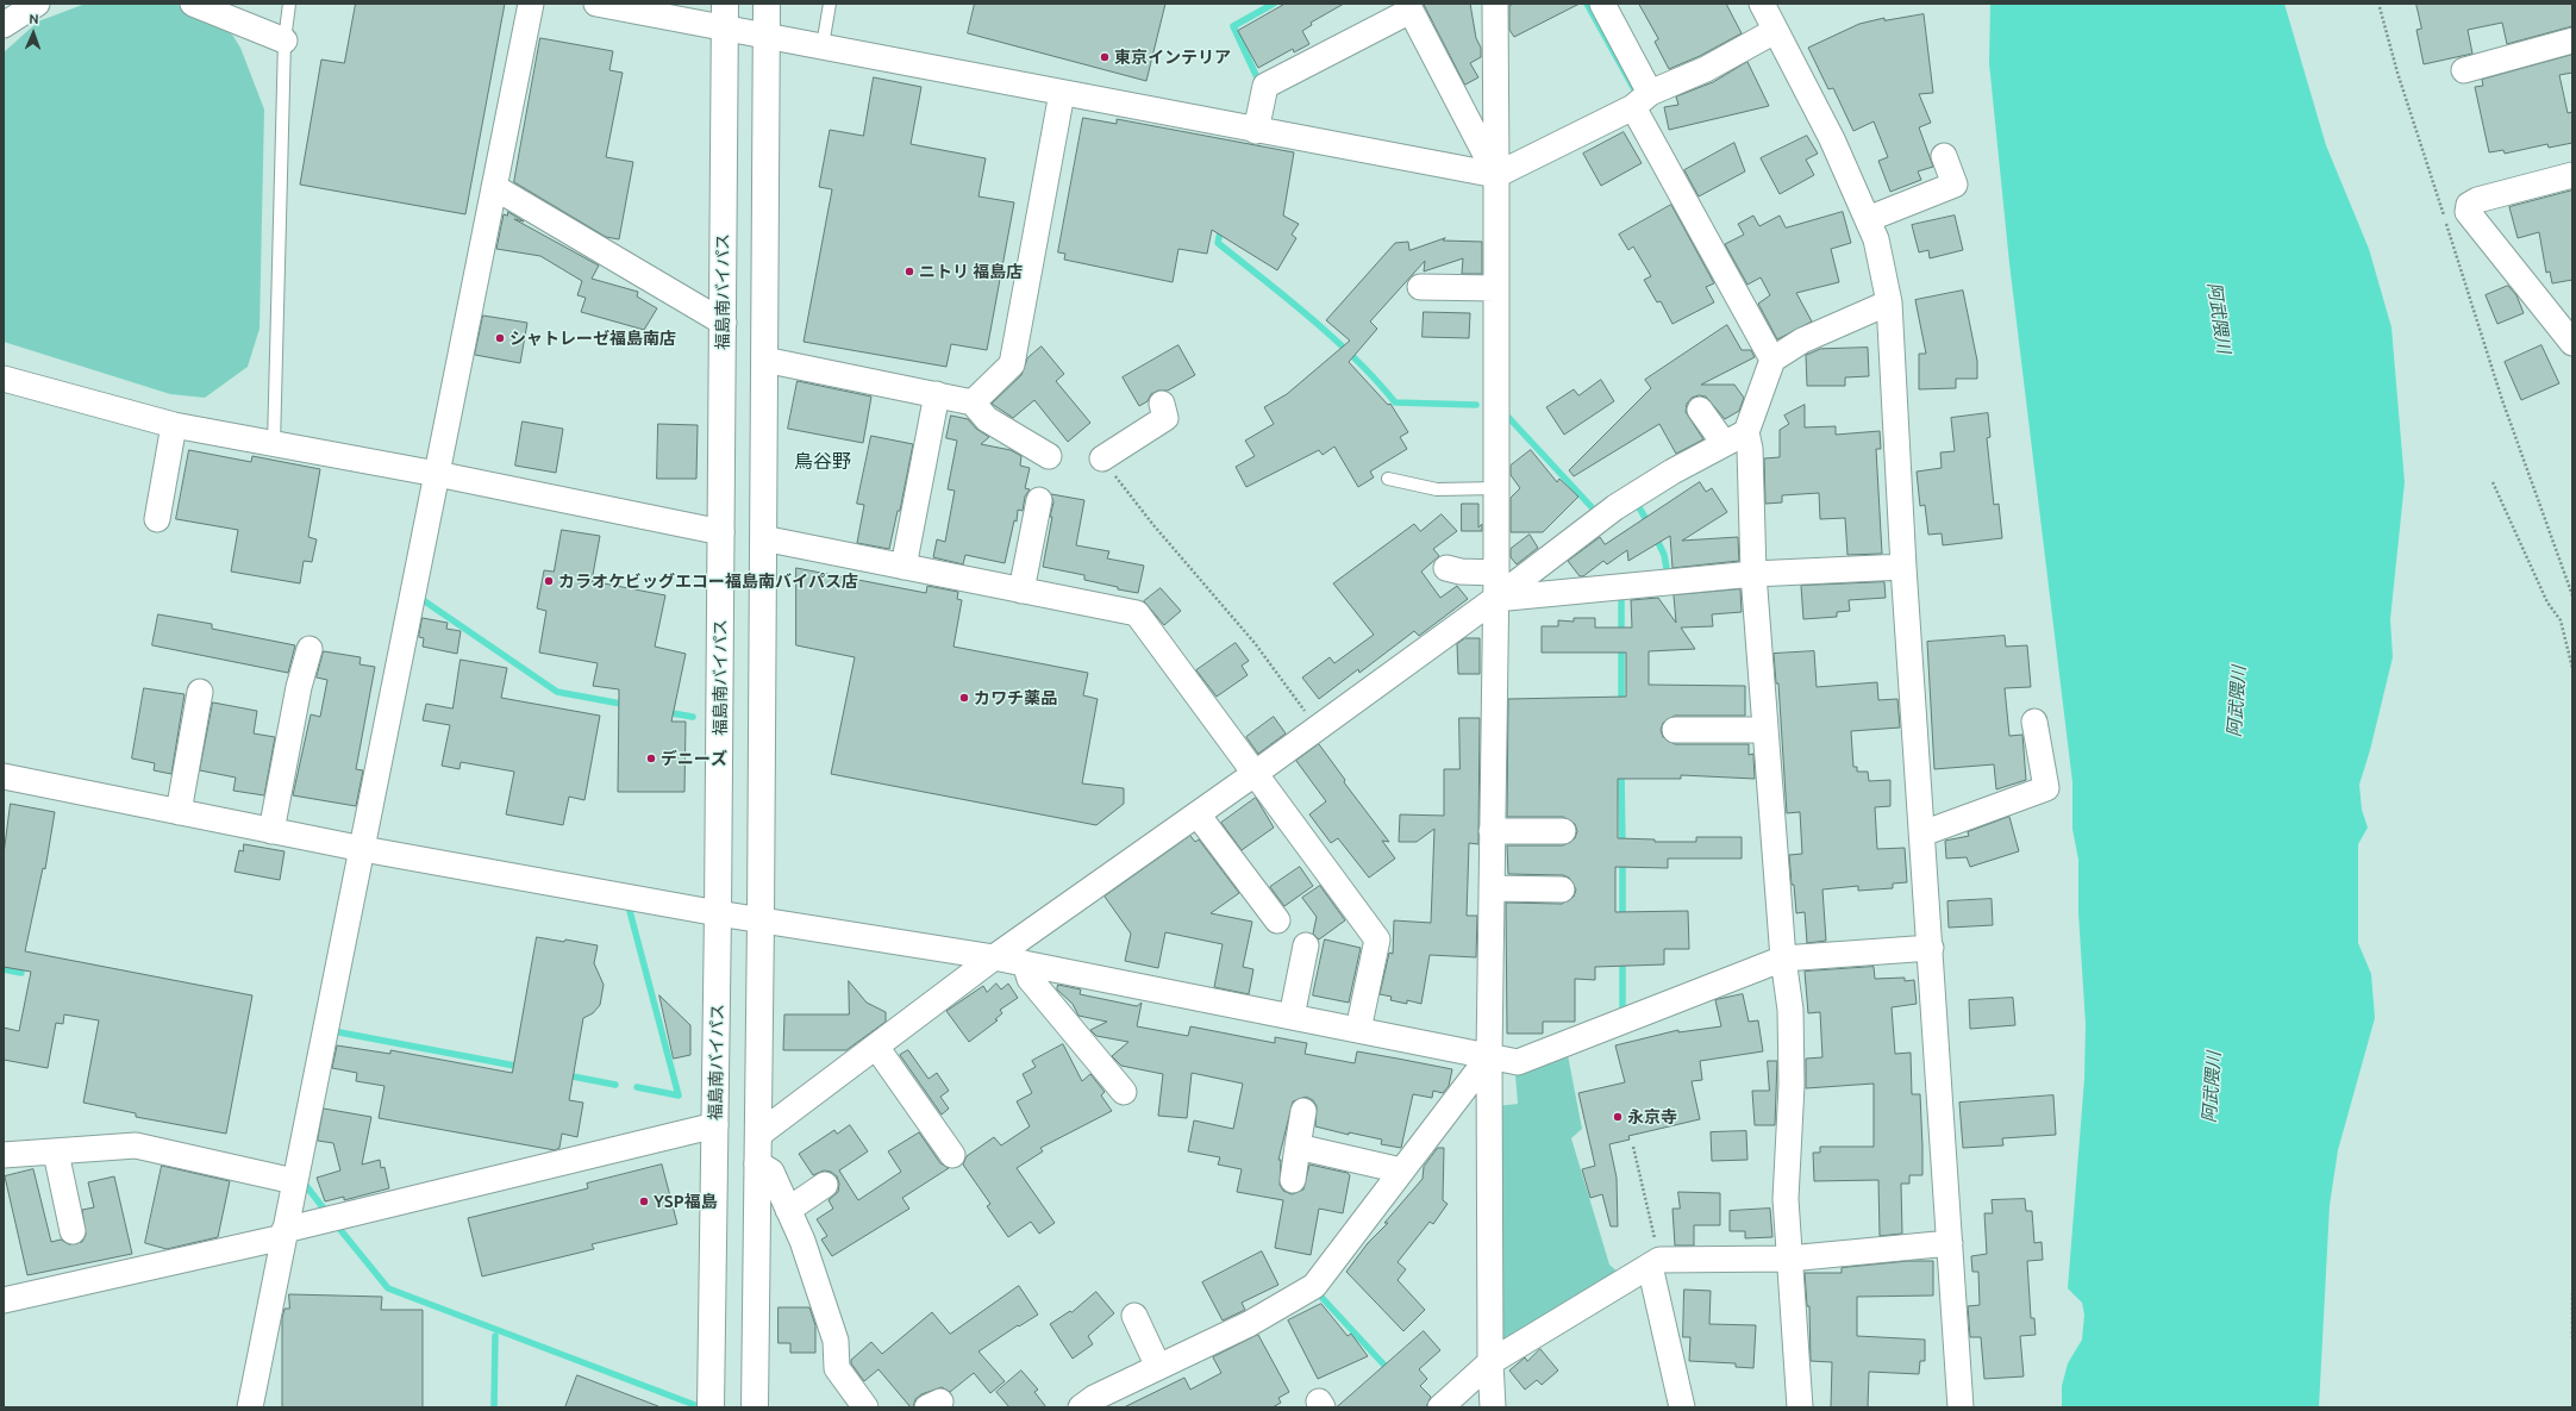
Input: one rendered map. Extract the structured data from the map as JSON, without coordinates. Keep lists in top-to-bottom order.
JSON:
{
  "streets": {
    "highway": ["福島南バイパス"]
  },
  "districts": ["鳥谷野"],
  "water": ["阿武隈川"],
  "places": [
    "東京インテリア",
    "ニトリ 福島店",
    "シャトレーゼ福島南店",
    "カラオケビッグエコー福島南バイパス店",
    "カワチ薬品",
    "デニーズ",
    "永京寺",
    "YSP福島"
  ],
  "north": "top"
}
